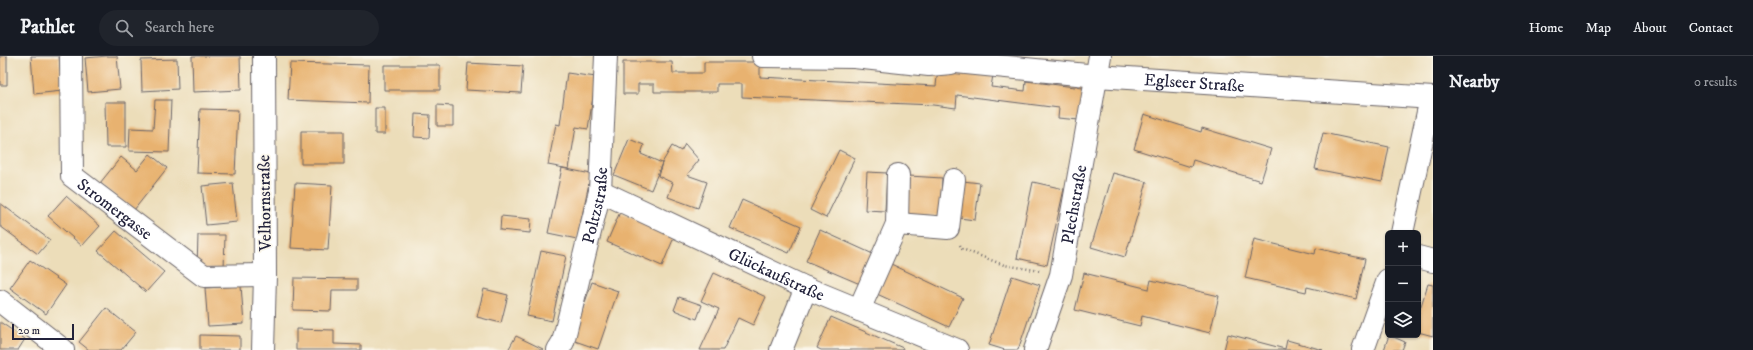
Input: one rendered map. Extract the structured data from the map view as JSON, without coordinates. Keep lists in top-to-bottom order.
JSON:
{
  "streets": {
    "street": [
      "Eglseer Straße",
      "Velhornstraße",
      "Poltzstraße",
      "Plechstraße",
      "Stromergasse",
      "Glückaufstraße"
    ]
  },
  "crossings": [
    ["Eglseer Straße", "Plechstraße"],
    ["Velhornstraße", "Stromergasse"],
    ["Poltzstraße", "Glückaufstraße"]
  ],
  "scale_bar": "20 m",
  "page": {
    "header": "Pathlet",
    "search": "Search here",
    "nav": [
      "Home",
      "Map",
      "About",
      "Contact"
    ],
    "heading": ["Nearby", "0 results"],
    "map_buttons": ["+", "−"],
    "scale": "20 m"
  }
}
